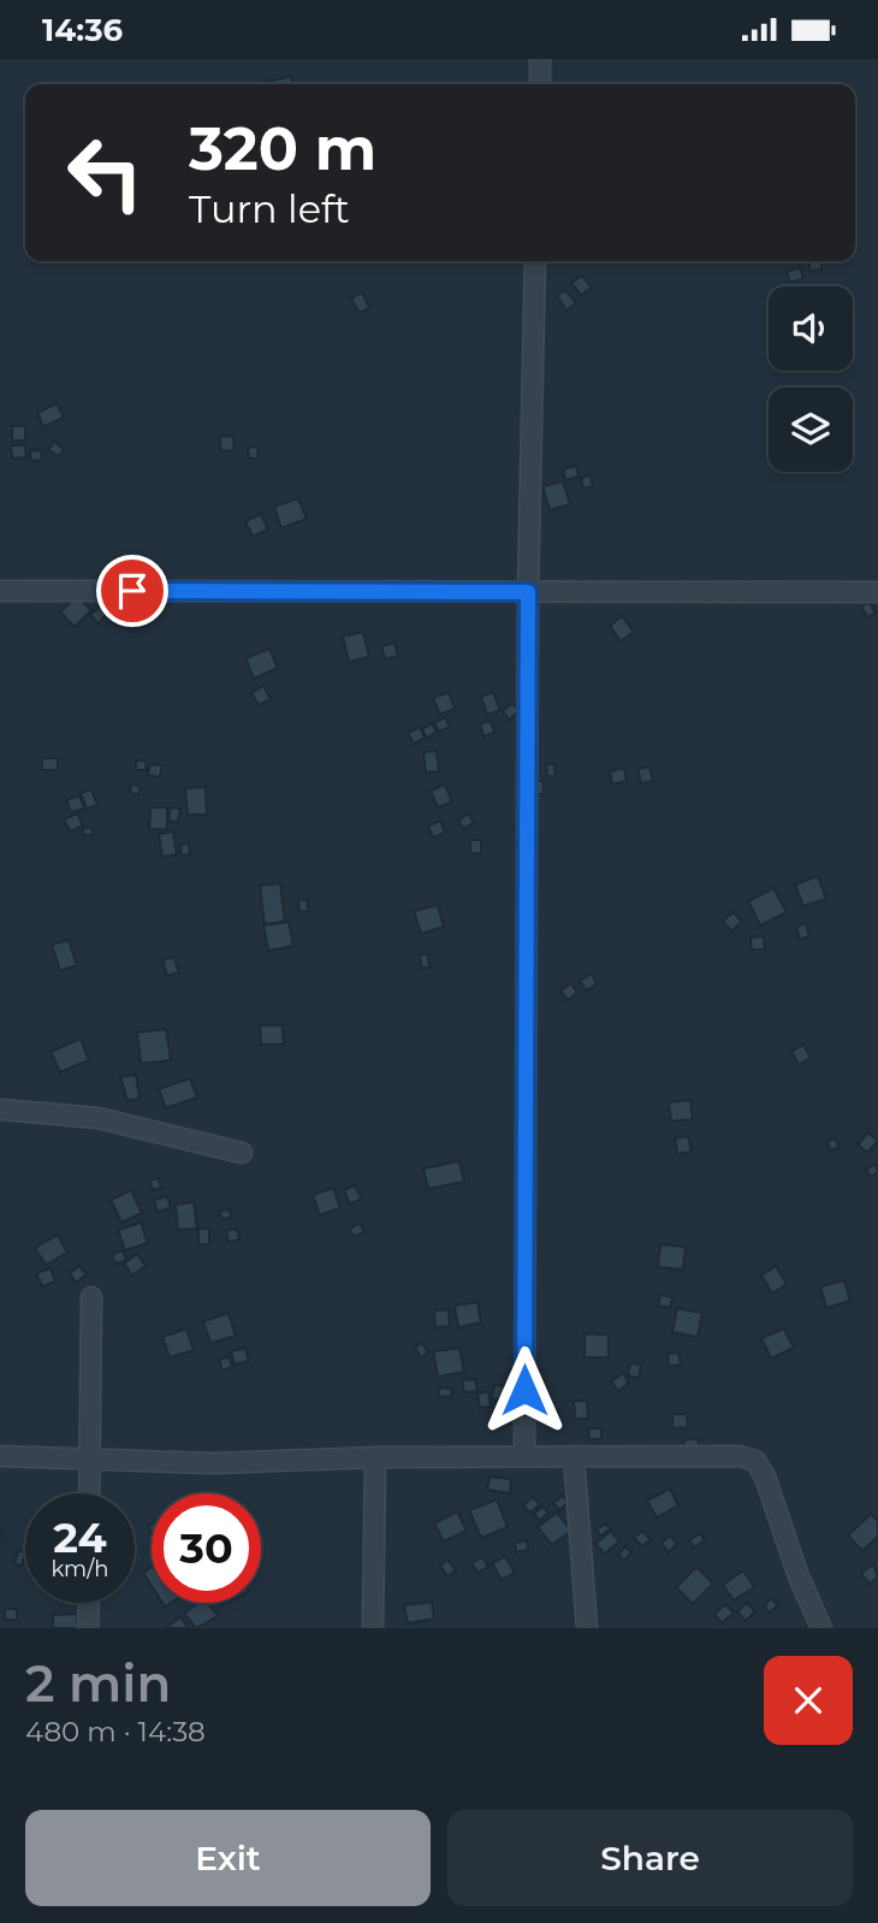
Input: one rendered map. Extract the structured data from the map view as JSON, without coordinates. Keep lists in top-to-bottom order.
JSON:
{
  "page": {
    "status": "14:36",
    "turn": ["320 m", "Turn left"],
    "speed": "24 km/h",
    "limit": "30",
    "heading": ["2 min", "480 m · 14:38"],
    "buttons": ["Exit", "Share"]
  }
}
